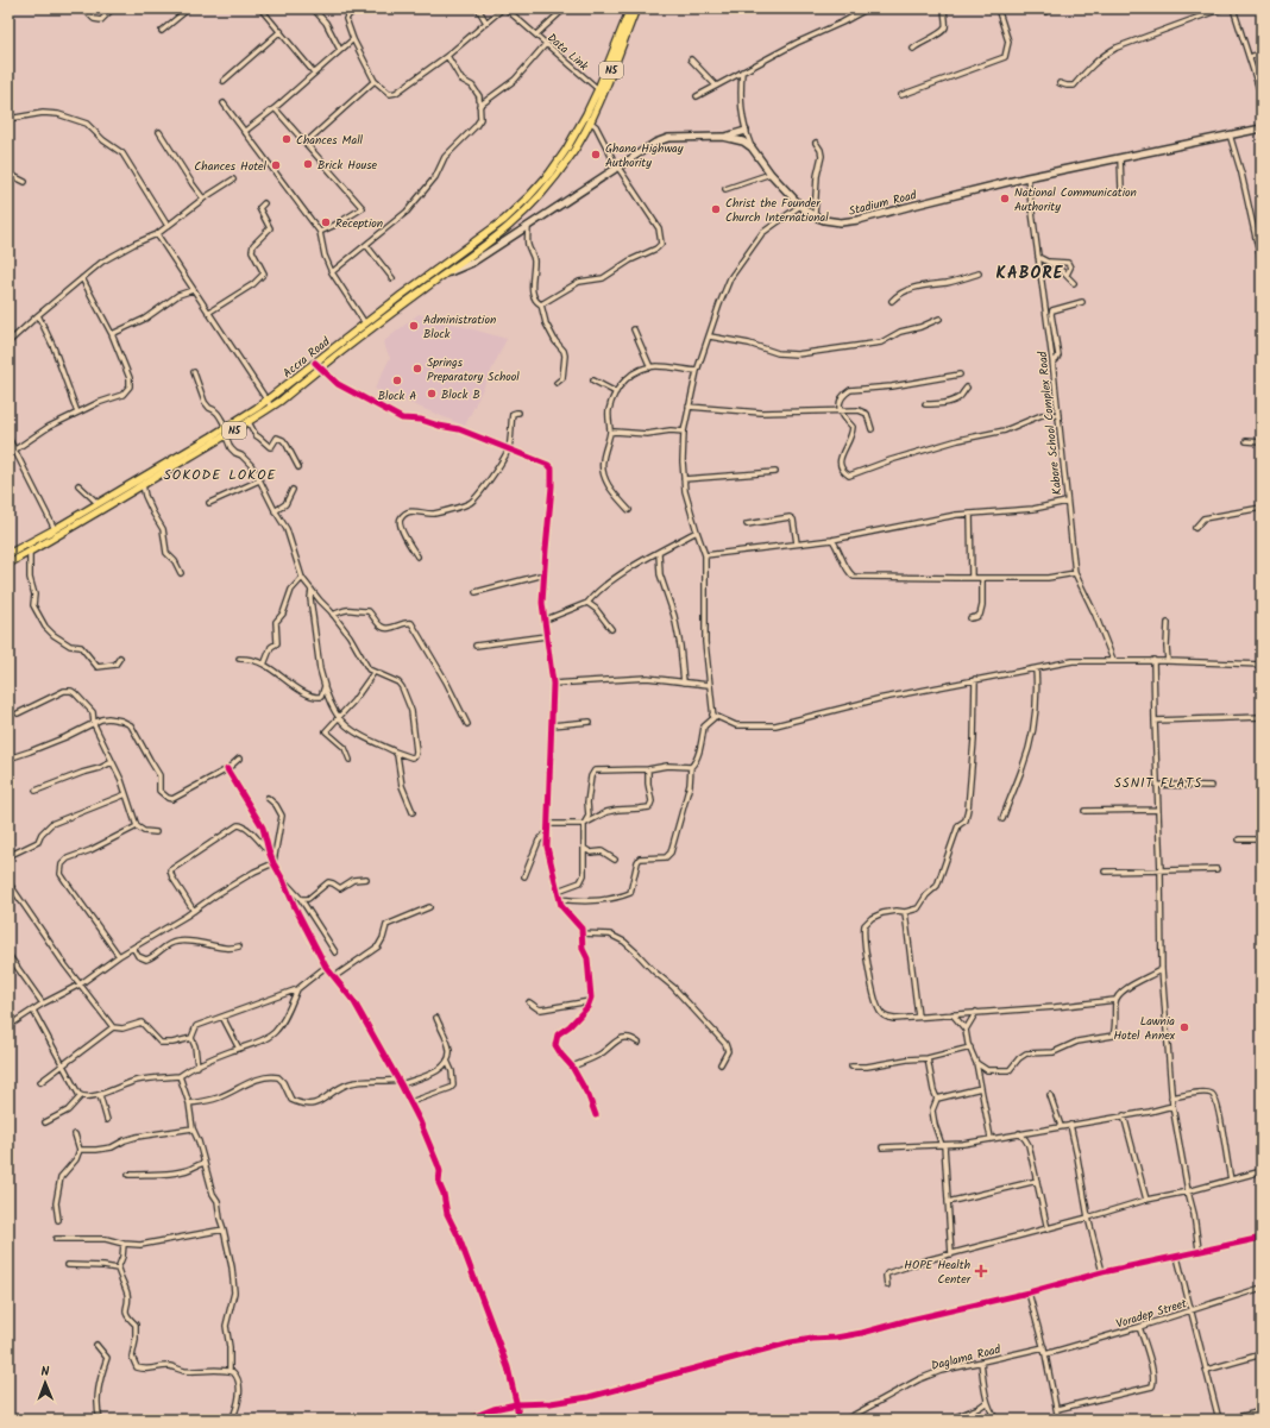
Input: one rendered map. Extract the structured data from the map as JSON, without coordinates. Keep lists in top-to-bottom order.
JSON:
{
  "streets": {
    "main road": ["N5", "Stadium Road", "Accra Road"],
    "street": [
      "Data Link",
      "Kabore School Complex Road",
      "Voradep Street",
      "Daglama Road"
    ]
  },
  "crossings": [
    ["Data Link", "Accra Road"],
    ["Stadium Road", "Kabore School Complex Road"]
  ],
  "districts": ["KABORE", "SOKODE LOKOE", "SSNIT FLATS"],
  "places": {
    "other": [
      "Chances Mall",
      "Ghana Highway Authority",
      "Brick House",
      "Chances Hotel",
      "National Communication Authority",
      "Christ the Founder Church International",
      "Reception",
      "Administration Block",
      "Springs Preparatory School",
      "Block A",
      "Block B",
      "Lawnia Hotel Annex"
    ],
    "health": ["HOPE Health Center"]
  },
  "north": "top"
}
